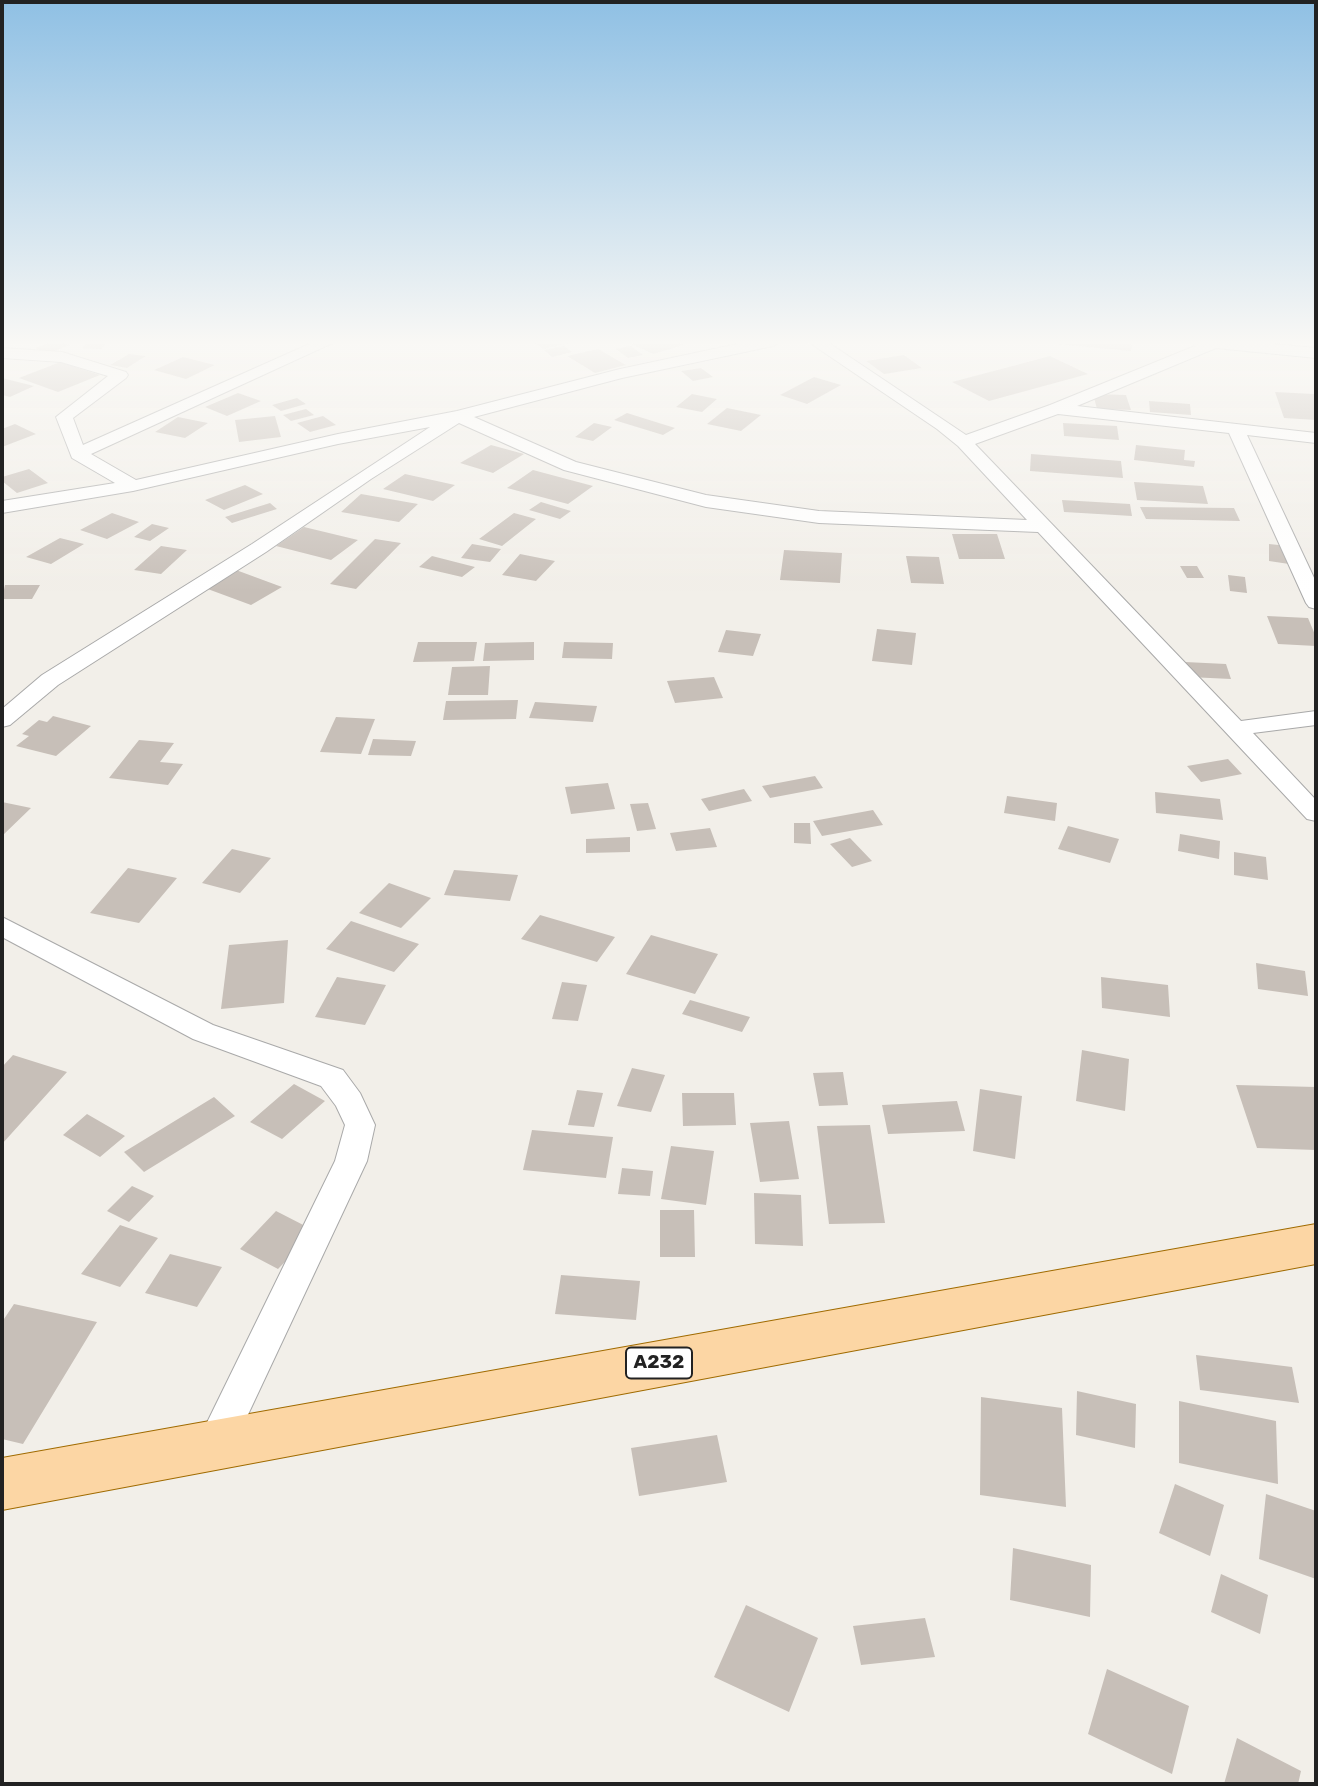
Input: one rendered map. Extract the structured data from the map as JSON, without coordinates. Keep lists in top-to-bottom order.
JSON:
{
  "streets": {
    "main road": ["A232"]
  }
}
